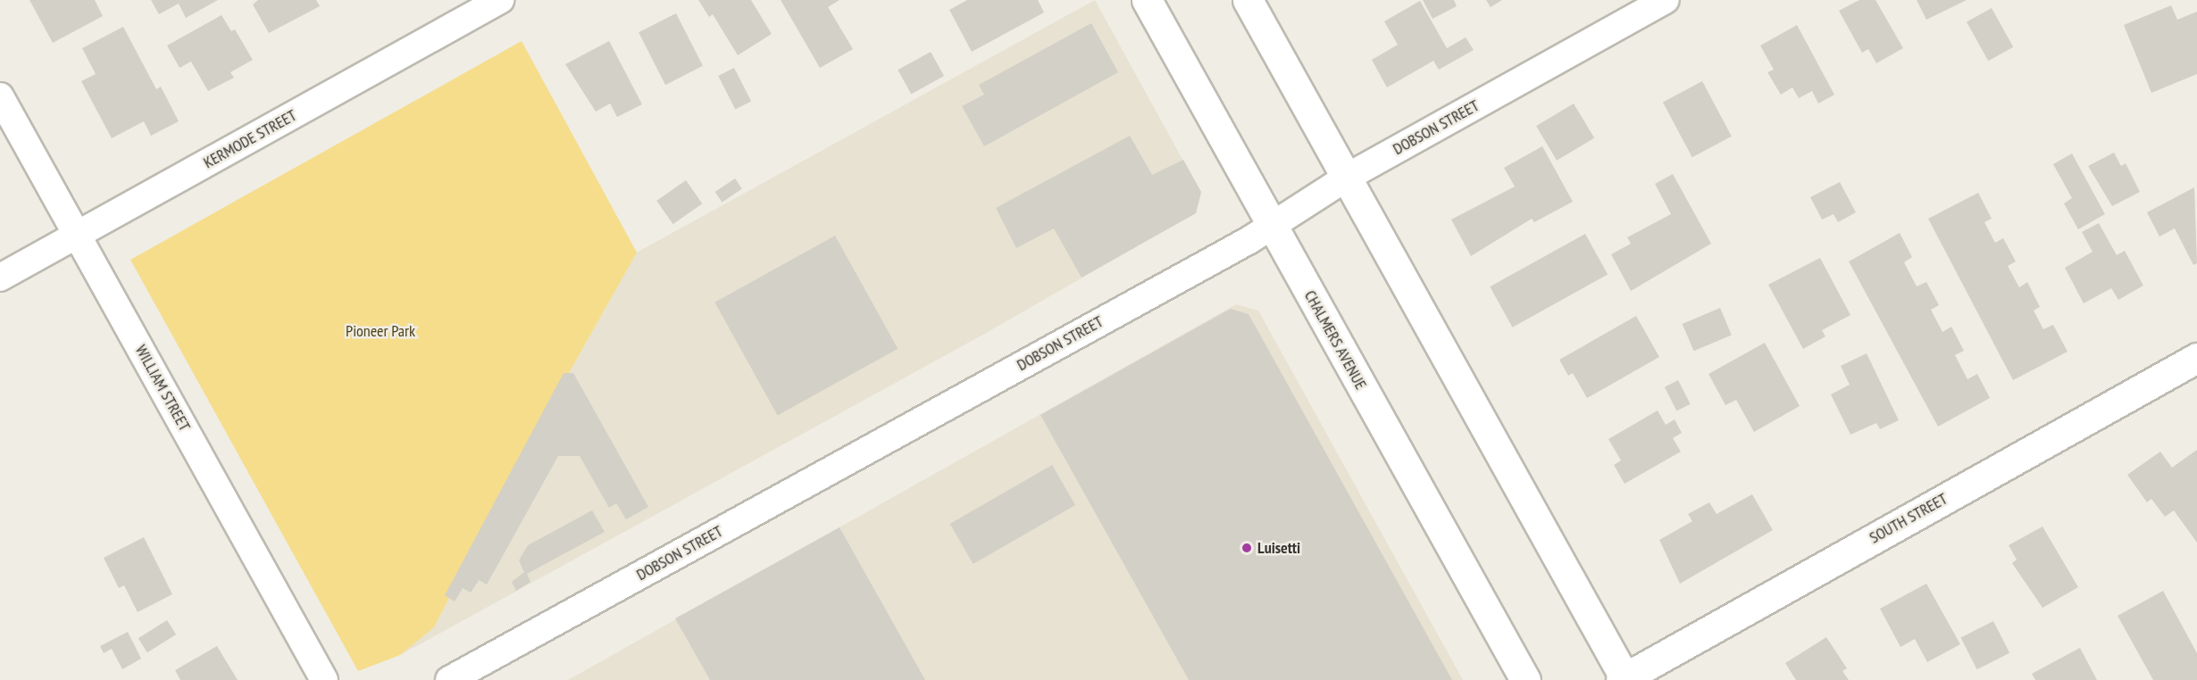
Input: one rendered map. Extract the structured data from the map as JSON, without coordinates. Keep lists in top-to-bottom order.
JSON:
{
  "streets": {
    "street": [
      "DOBSON STREET",
      "KERMODE STREET",
      "CHALMERS AVENUE",
      "WILLIAM STREET",
      "SOUTH STREET"
    ]
  },
  "crossings": [
    ["DOBSON STREET", "CHALMERS AVENUE"],
    ["KERMODE STREET", "WILLIAM STREET"]
  ],
  "parks": ["Pioneer Park"],
  "places": ["Luisetti"]
}
